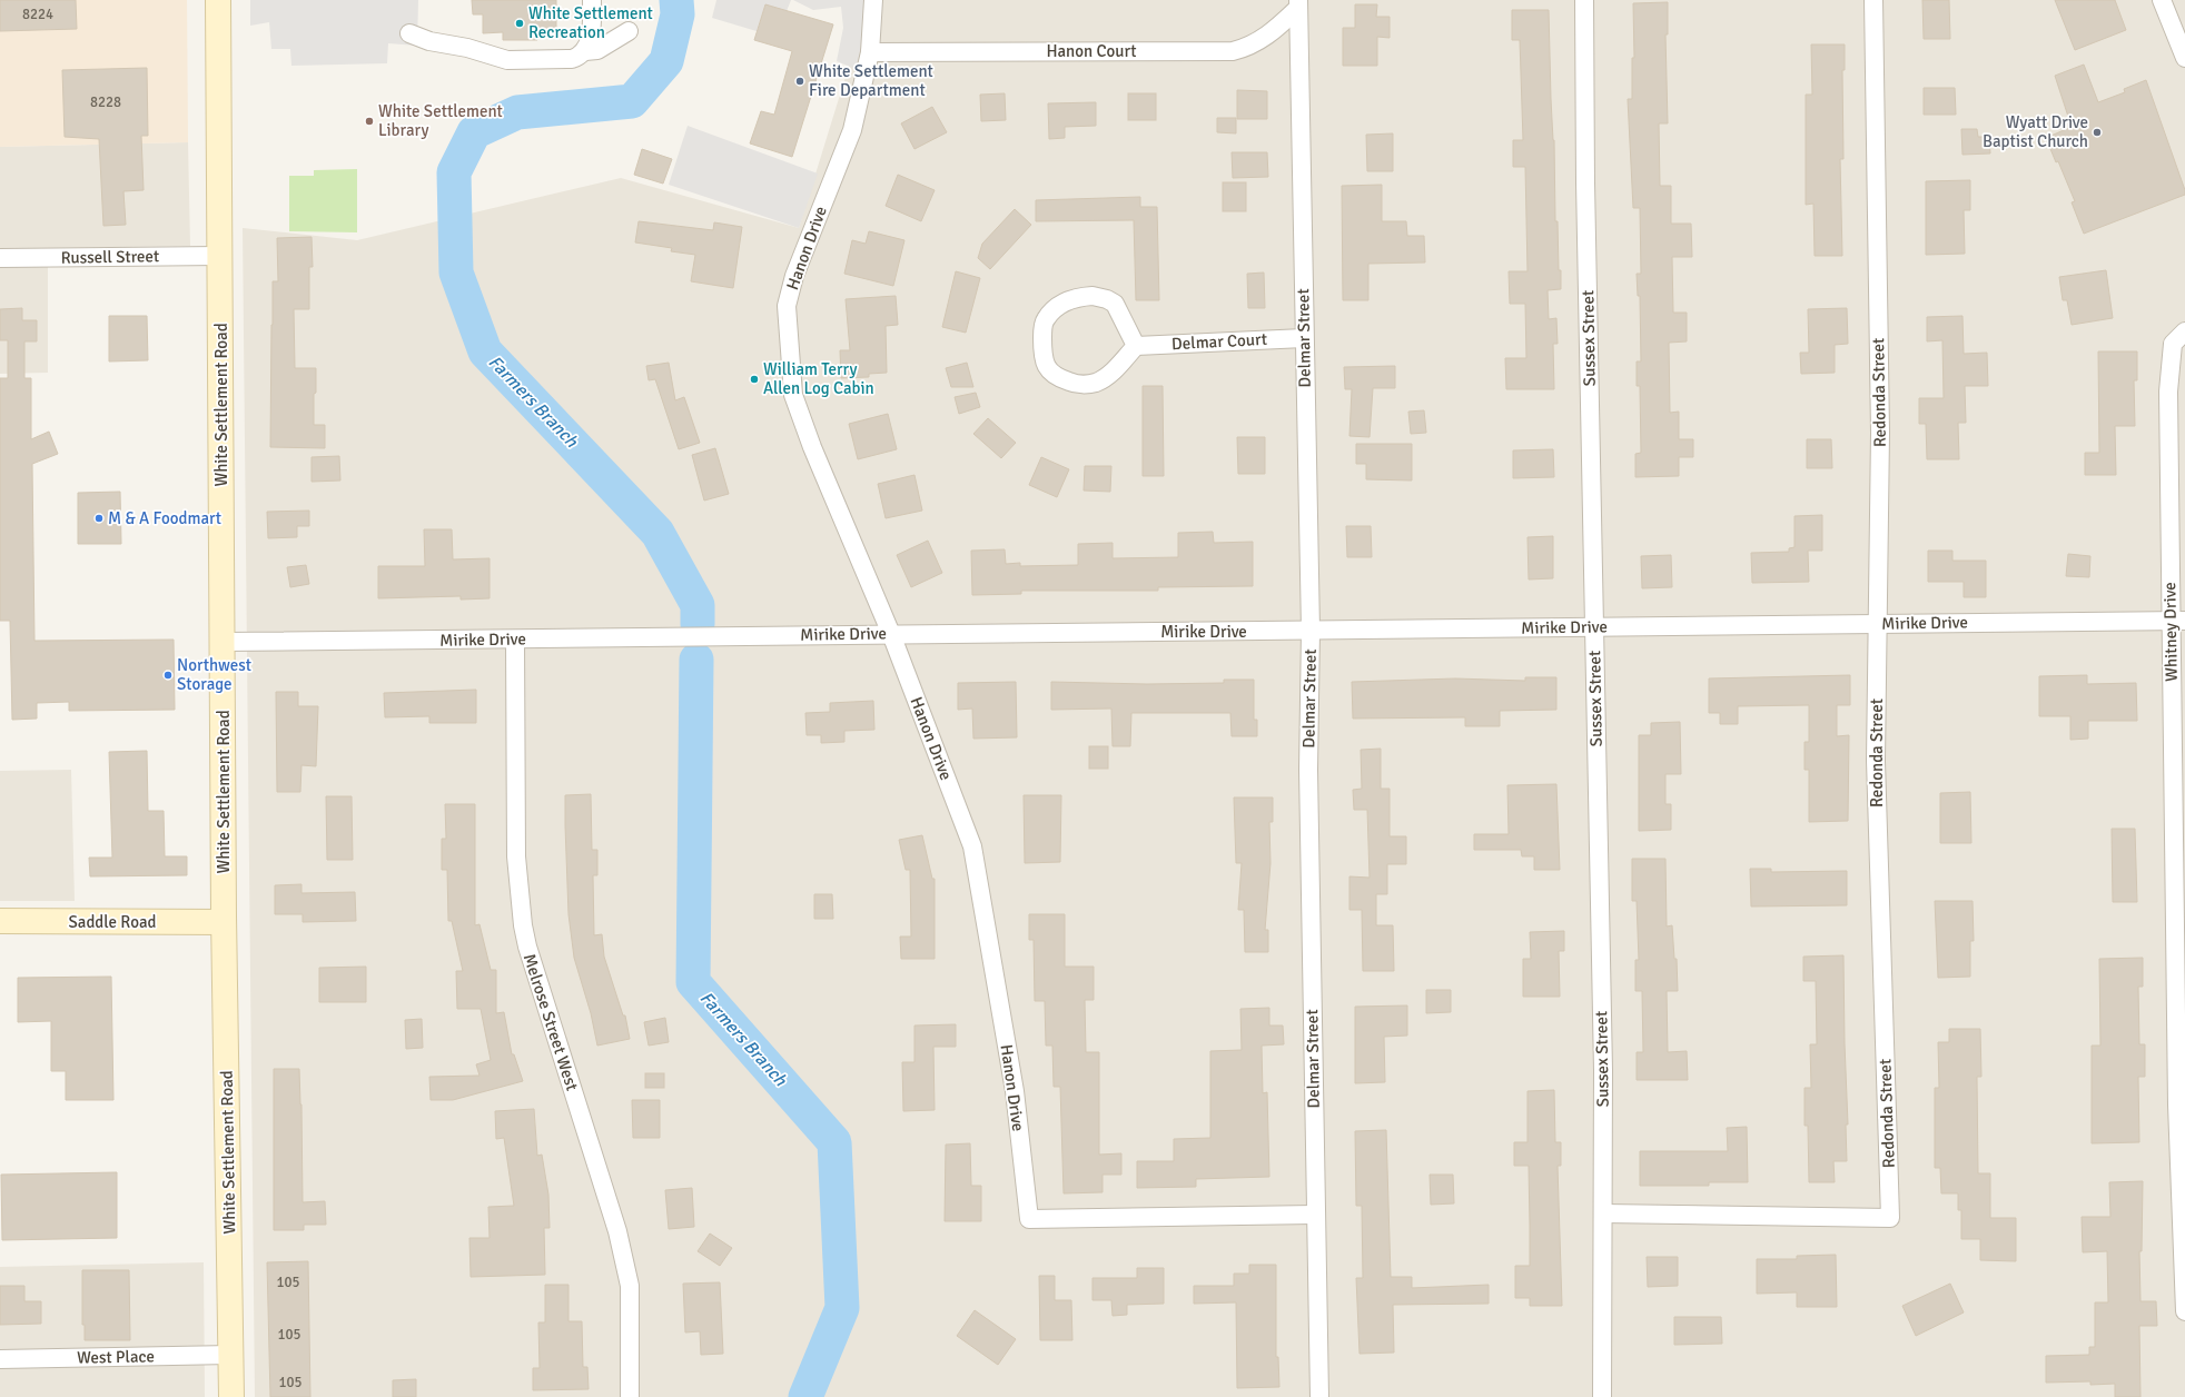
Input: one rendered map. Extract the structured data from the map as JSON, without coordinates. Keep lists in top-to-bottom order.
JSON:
{
  "streets": {
    "main road": ["White Settlement Road", "Saddle Road"],
    "street": [
      "Hanon Court",
      "Hanon Drive",
      "Russell Street",
      "Delmar Street",
      "Sussex Street",
      "Delmar Court",
      "Redonda Street",
      "Mirike Drive",
      "Whitney Drive",
      "Melrose Street West",
      "West Place"
    ]
  },
  "crossings": [
    ["Hanon Court", "Hanon Drive"],
    ["Hanon Court", "Delmar Street"],
    ["Hanon Drive", "Delmar Street"],
    ["Hanon Drive", "Mirike Drive"],
    ["Russell Street", "White Settlement Road"],
    ["Delmar Street", "Delmar Court"],
    ["Delmar Street", "Mirike Drive"],
    ["Sussex Street", "Redonda Street"],
    ["Sussex Street", "Mirike Drive"],
    ["Redonda Street", "Mirike Drive"],
    ["White Settlement Road", "Mirike Drive"],
    ["White Settlement Road", "Saddle Road"],
    ["White Settlement Road", "West Place"],
    ["Mirike Drive", "Whitney Drive"],
    ["Mirike Drive", "Melrose Street West"]
  ],
  "water": ["Farmers Branch"],
  "places": [
    "White Settlement Recreation",
    "White Settlement Fire Department",
    "White Settlement Library",
    "Wyatt Drive Baptist Church",
    "William Terry Allen Log Cabin",
    "M & A Foodmart",
    "Northwest Storage"
  ],
  "house_numbers": [
    "8224",
    "8228",
    "105",
    "105",
    "105"
  ]
}
